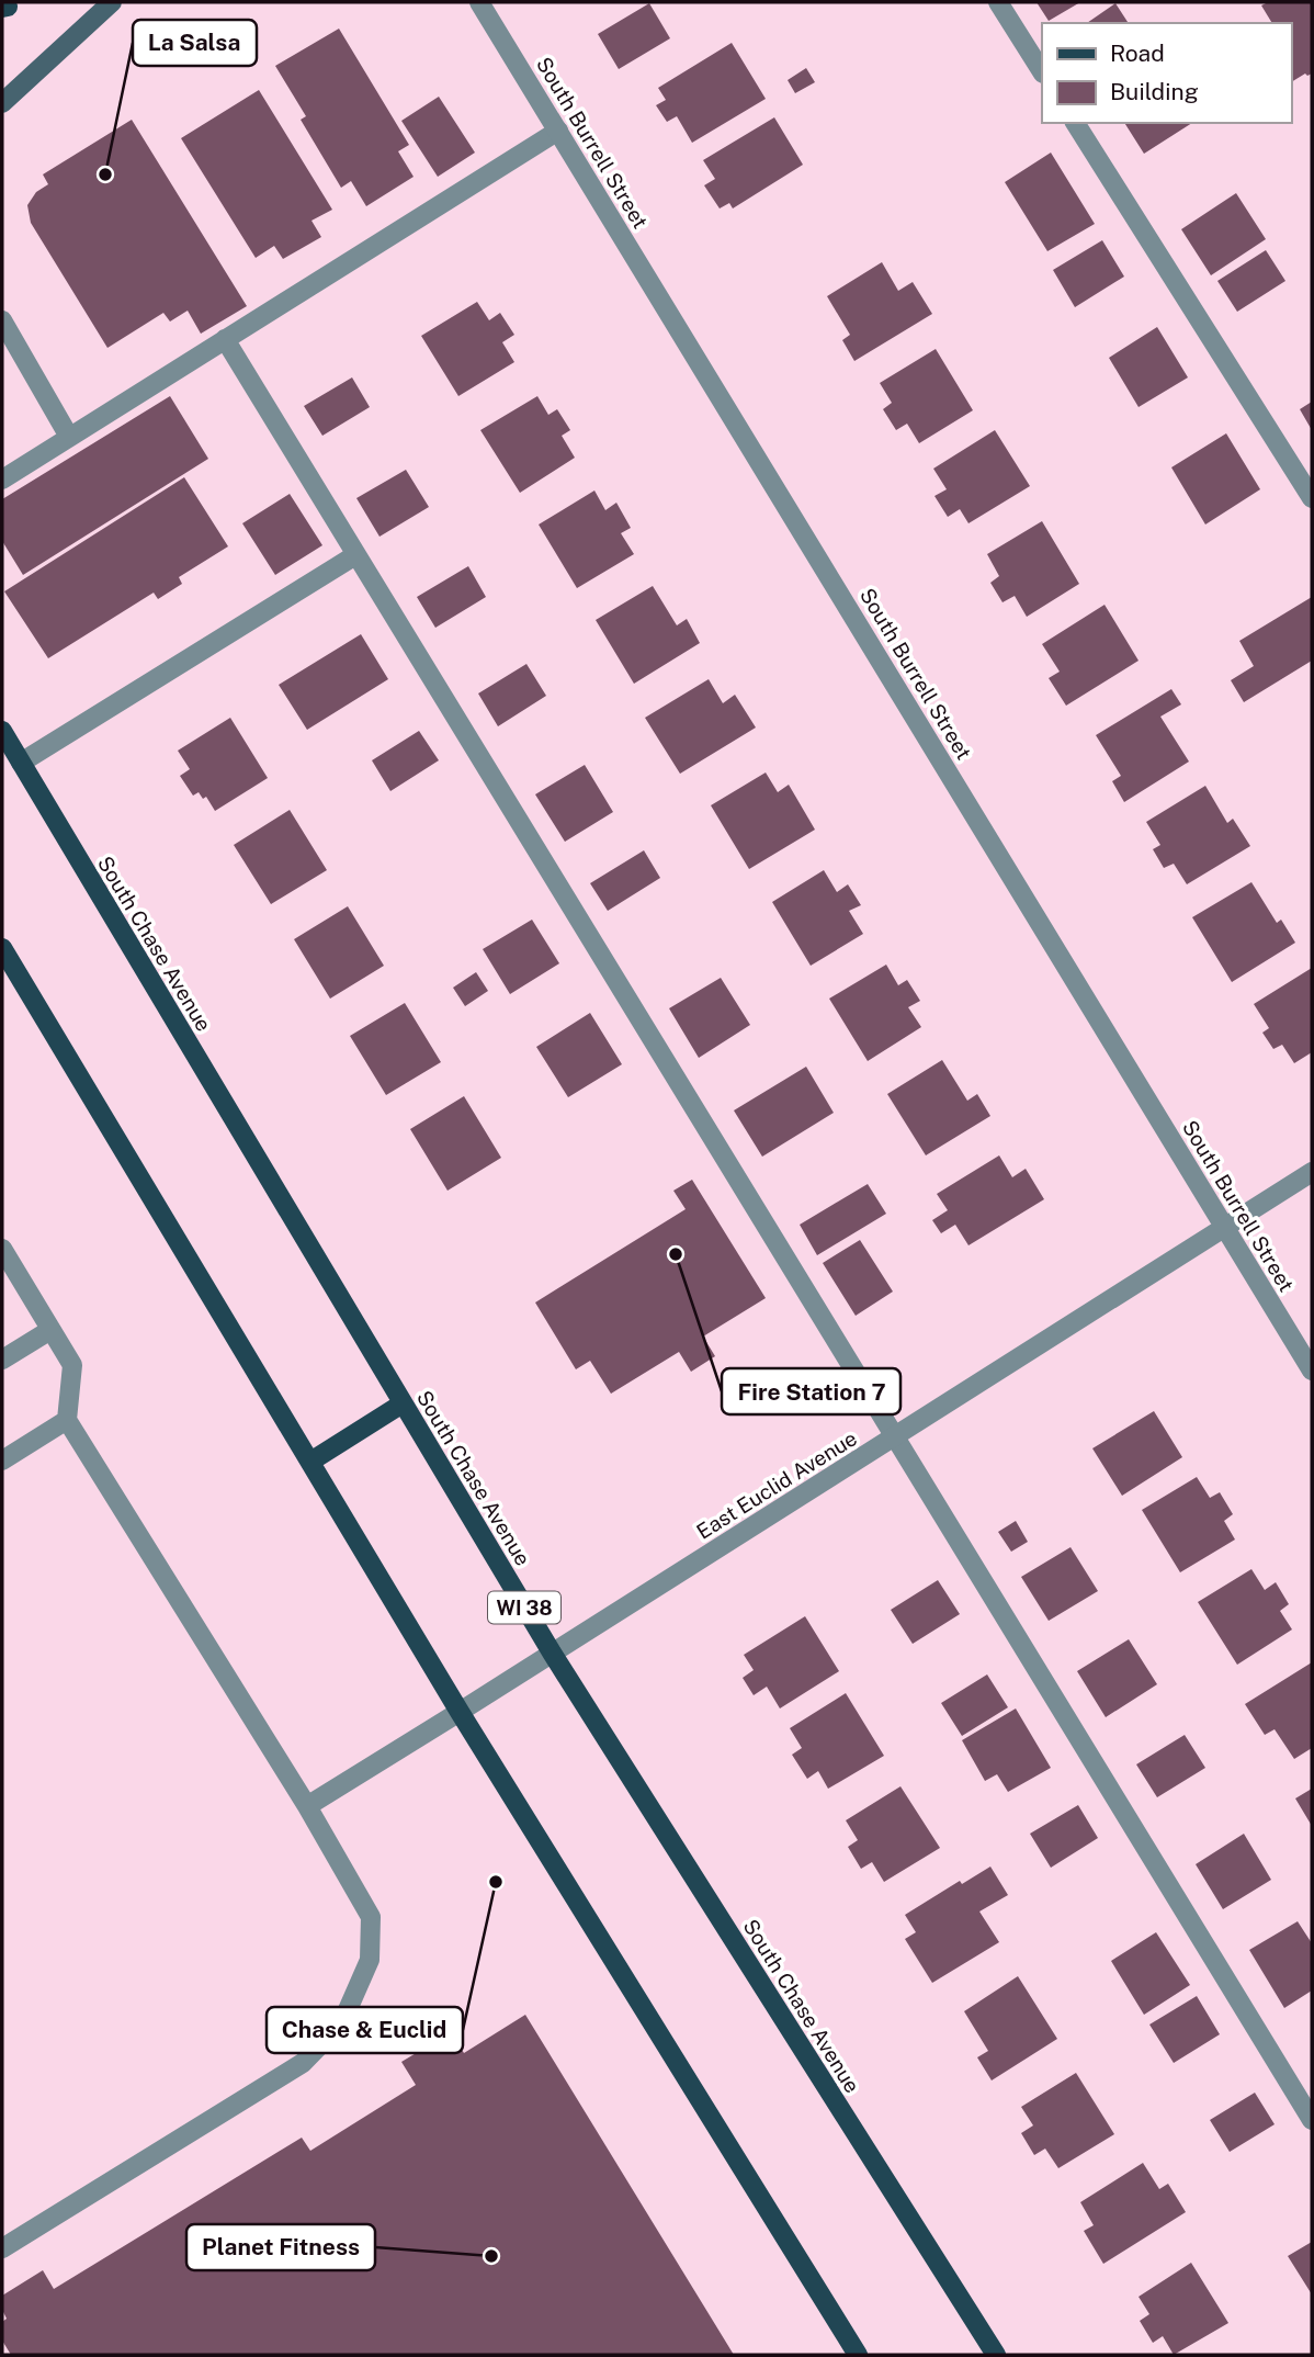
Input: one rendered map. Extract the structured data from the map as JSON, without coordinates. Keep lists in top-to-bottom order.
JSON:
{
  "streets": {
    "main road": ["South Chase Avenue", "WI 38"],
    "street": ["South Burrell Street", "East Euclid Avenue"]
  },
  "crossings": [
    ["South Burrell Street", "East Euclid Avenue"],
    ["South Chase Avenue", "East Euclid Avenue"]
  ],
  "places": [
    "La Salsa",
    "Fire Station 7",
    "Chase & Euclid",
    "Planet Fitness"
  ],
  "legend": ["Road", "Building"]
}
